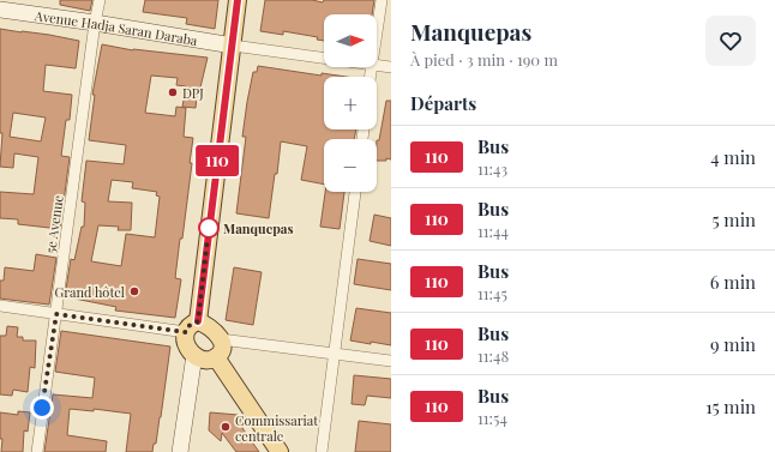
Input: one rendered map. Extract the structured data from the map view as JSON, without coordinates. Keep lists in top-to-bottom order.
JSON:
{
  "streets": {
    "main road": ["Avenue Hadja Saran Daraba"],
    "street": ["5e Avenue"]
  },
  "crossings": [
    ["Avenue Hadja Saran Daraba", "5e Avenue"]
  ],
  "places": [
    "DPJ",
    "Manquepas",
    "Grand hôtel",
    "Commissariat centrale"
  ],
  "lines": ["bus line 110"],
  "north": "right",
  "page": {
    "on_map": "110",
    "heading": [
      ["Manquepas", "À pied · 3 min · 190 m"],
      "Départs"
    ],
    "map_buttons": ["+", "−"],
    "list": [
      {
        "mark": "110",
        "name": "Bus",
        "note": "11:43",
        "value": "4 min"
      },
      {
        "mark": "110",
        "name": "Bus",
        "note": "11:44",
        "value": "5 min"
      },
      {
        "mark": "110",
        "name": "Bus",
        "note": "11:45",
        "value": "6 min"
      },
      {
        "mark": "110",
        "name": "Bus",
        "note": "11:48",
        "value": "9 min"
      },
      {
        "mark": "110",
        "name": "Bus",
        "note": "11:54",
        "value": "15 min"
      }
    ]
  }
}
